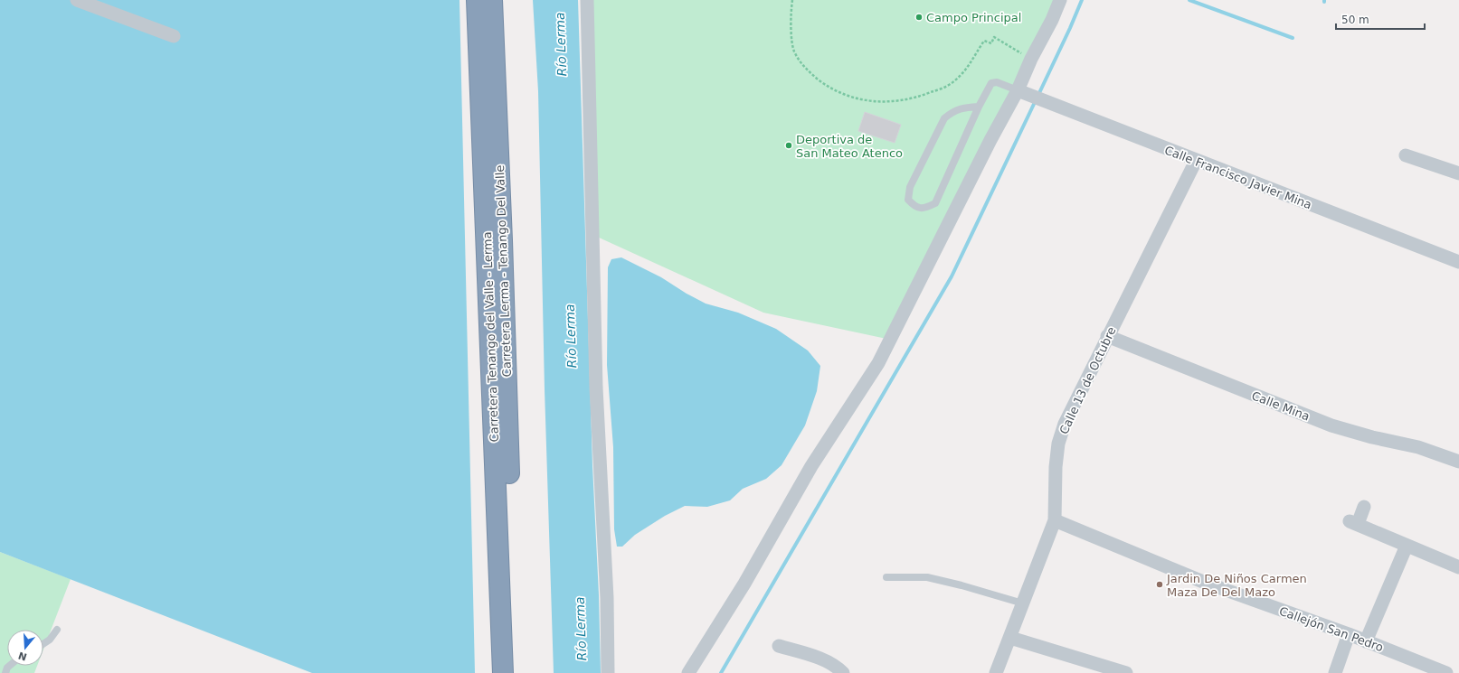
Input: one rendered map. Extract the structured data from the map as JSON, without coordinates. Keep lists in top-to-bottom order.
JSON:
{
  "streets": {
    "highway": ["Carretera Lerma - Tenango Del Valle", "Carretera Tenango del Valle - Lerma"],
    "street": [
      "Calle Francisco Javier Mina",
      "Calle 13 de Octubre",
      "Calle Mina",
      "Callejón San Pedro"
    ]
  },
  "crossings": [
    ["Calle Francisco Javier Mina", "Calle 13 de Octubre"],
    ["Calle 13 de Octubre", "Calle Mina"],
    ["Calle 13 de Octubre", "Callejón San Pedro"]
  ],
  "water": ["Río Lerma"],
  "places": ["Campo Principal", "Deportiva de San Mateo Atenco", "Jardin De Niños Carmen Maza De Del Mazo"],
  "scale_bar": "50 m",
  "north": "bottom"
}
